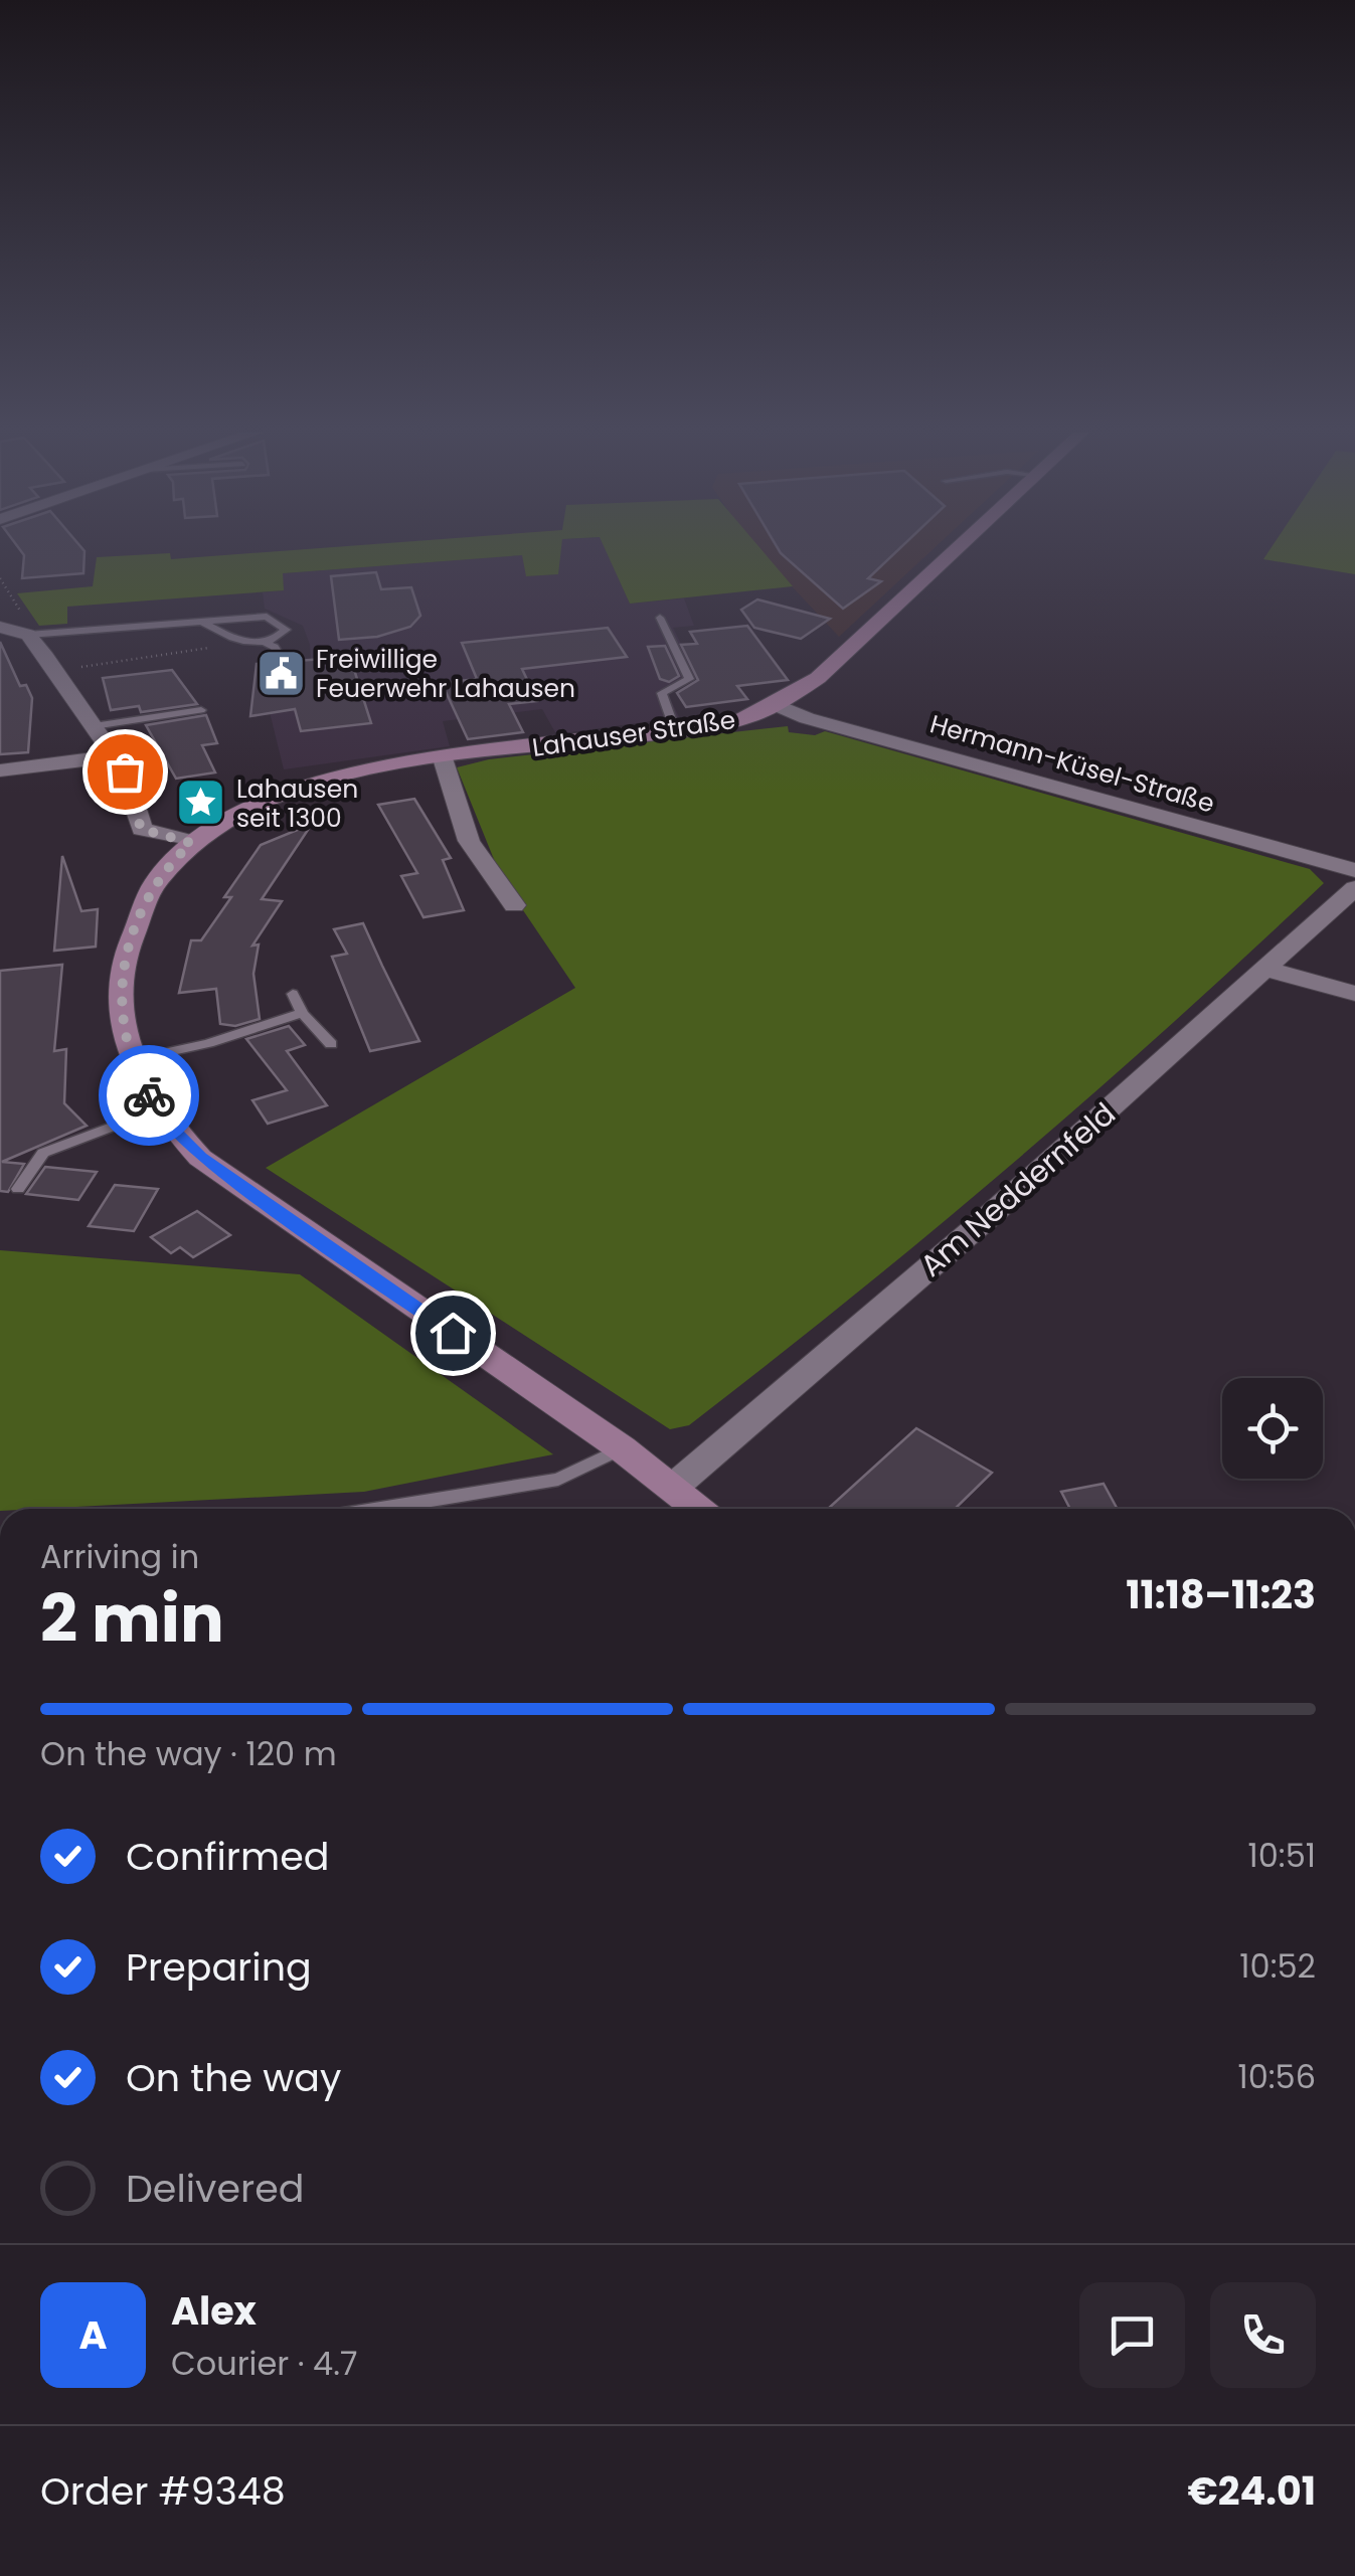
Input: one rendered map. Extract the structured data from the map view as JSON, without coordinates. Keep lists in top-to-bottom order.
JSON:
{
  "streets": {
    "street": ["Lahauser Straße", "Hermann-Küsel-Straße", "Am Neddernfeld"]
  },
  "crossings": [
    ["Lahauser Straße", "Hermann-Küsel-Straße"],
    ["Lahauser Straße", "Am Neddernfeld"]
  ],
  "places": {
    "public building": ["Freiwillige Feuerwehr Lahausen"],
    "place": ["Lahausen seit 1300"]
  },
  "page": {
    "heading": ["2 min", "Arriving in", "11:18–11:23"],
    "panel": [
      "Alex",
      "Courier · 4.7",
      "Order #9348",
      "€24.01"
    ],
    "bar": "On the way · 120 m",
    "list": [
      ["Confirmed", "10:51"],
      ["Preparing", "10:52"],
      ["On the way", "10:56"],
      "Delivered"
    ],
    "round": "A"
  }
}
